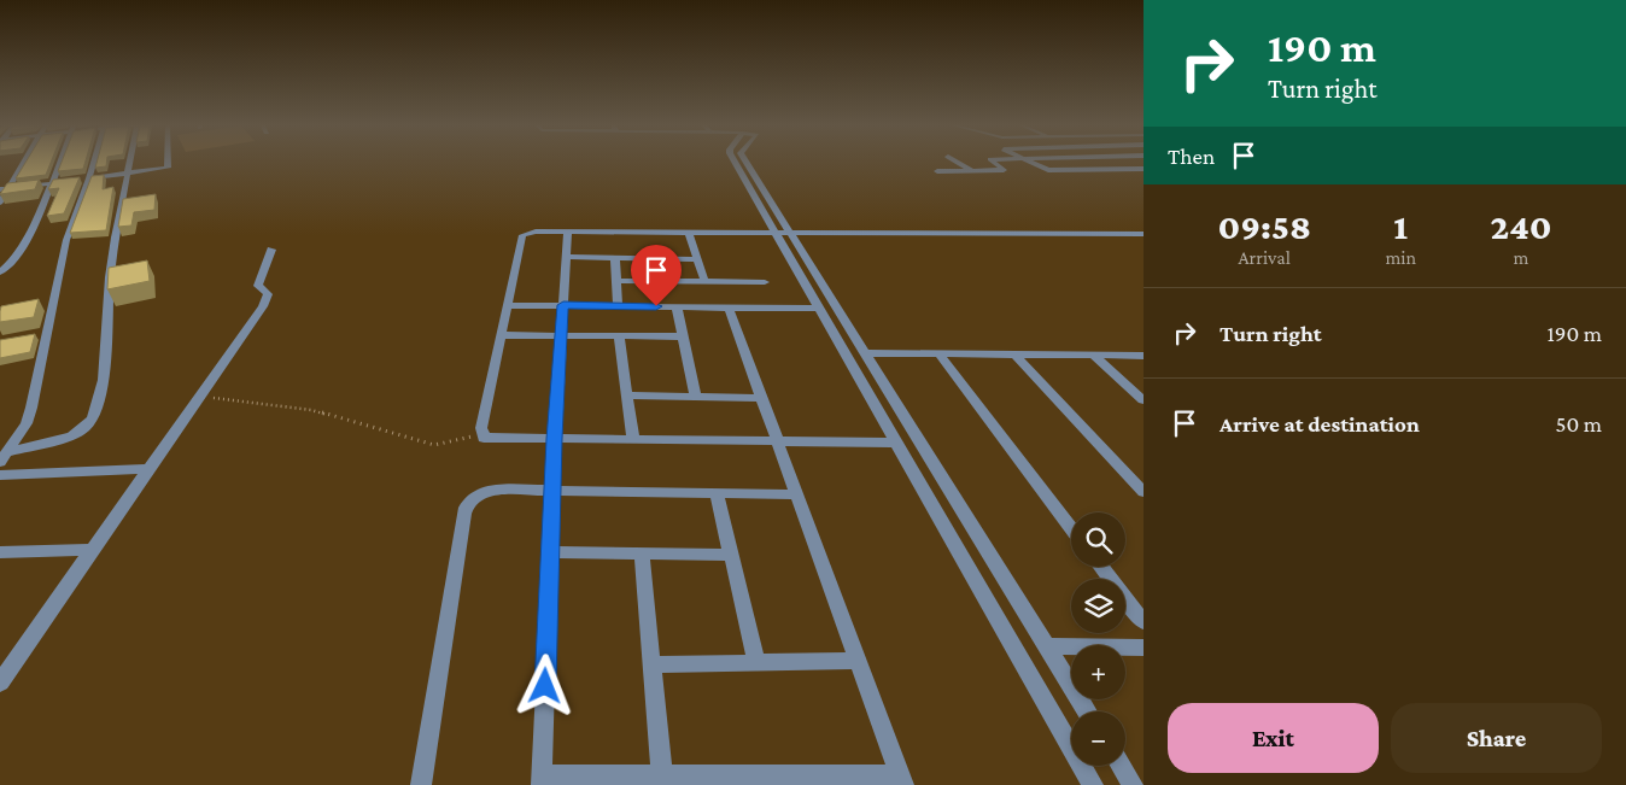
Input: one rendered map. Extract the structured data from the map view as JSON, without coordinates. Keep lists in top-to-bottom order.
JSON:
{
  "page": {
    "turn": ["190 m", "Turn right"],
    "then": "Then",
    "eta": [
      "09:58",
      "Arrival",
      "1",
      "min",
      "240",
      "m"
    ],
    "list": [
      {
        "name": "Turn right",
        "value": "190 m"
      },
      {
        "name": "Arrive at destination",
        "value": "50 m"
      }
    ],
    "map_buttons": ["+", "−"],
    "buttons": ["Exit", "Share"]
  }
}
